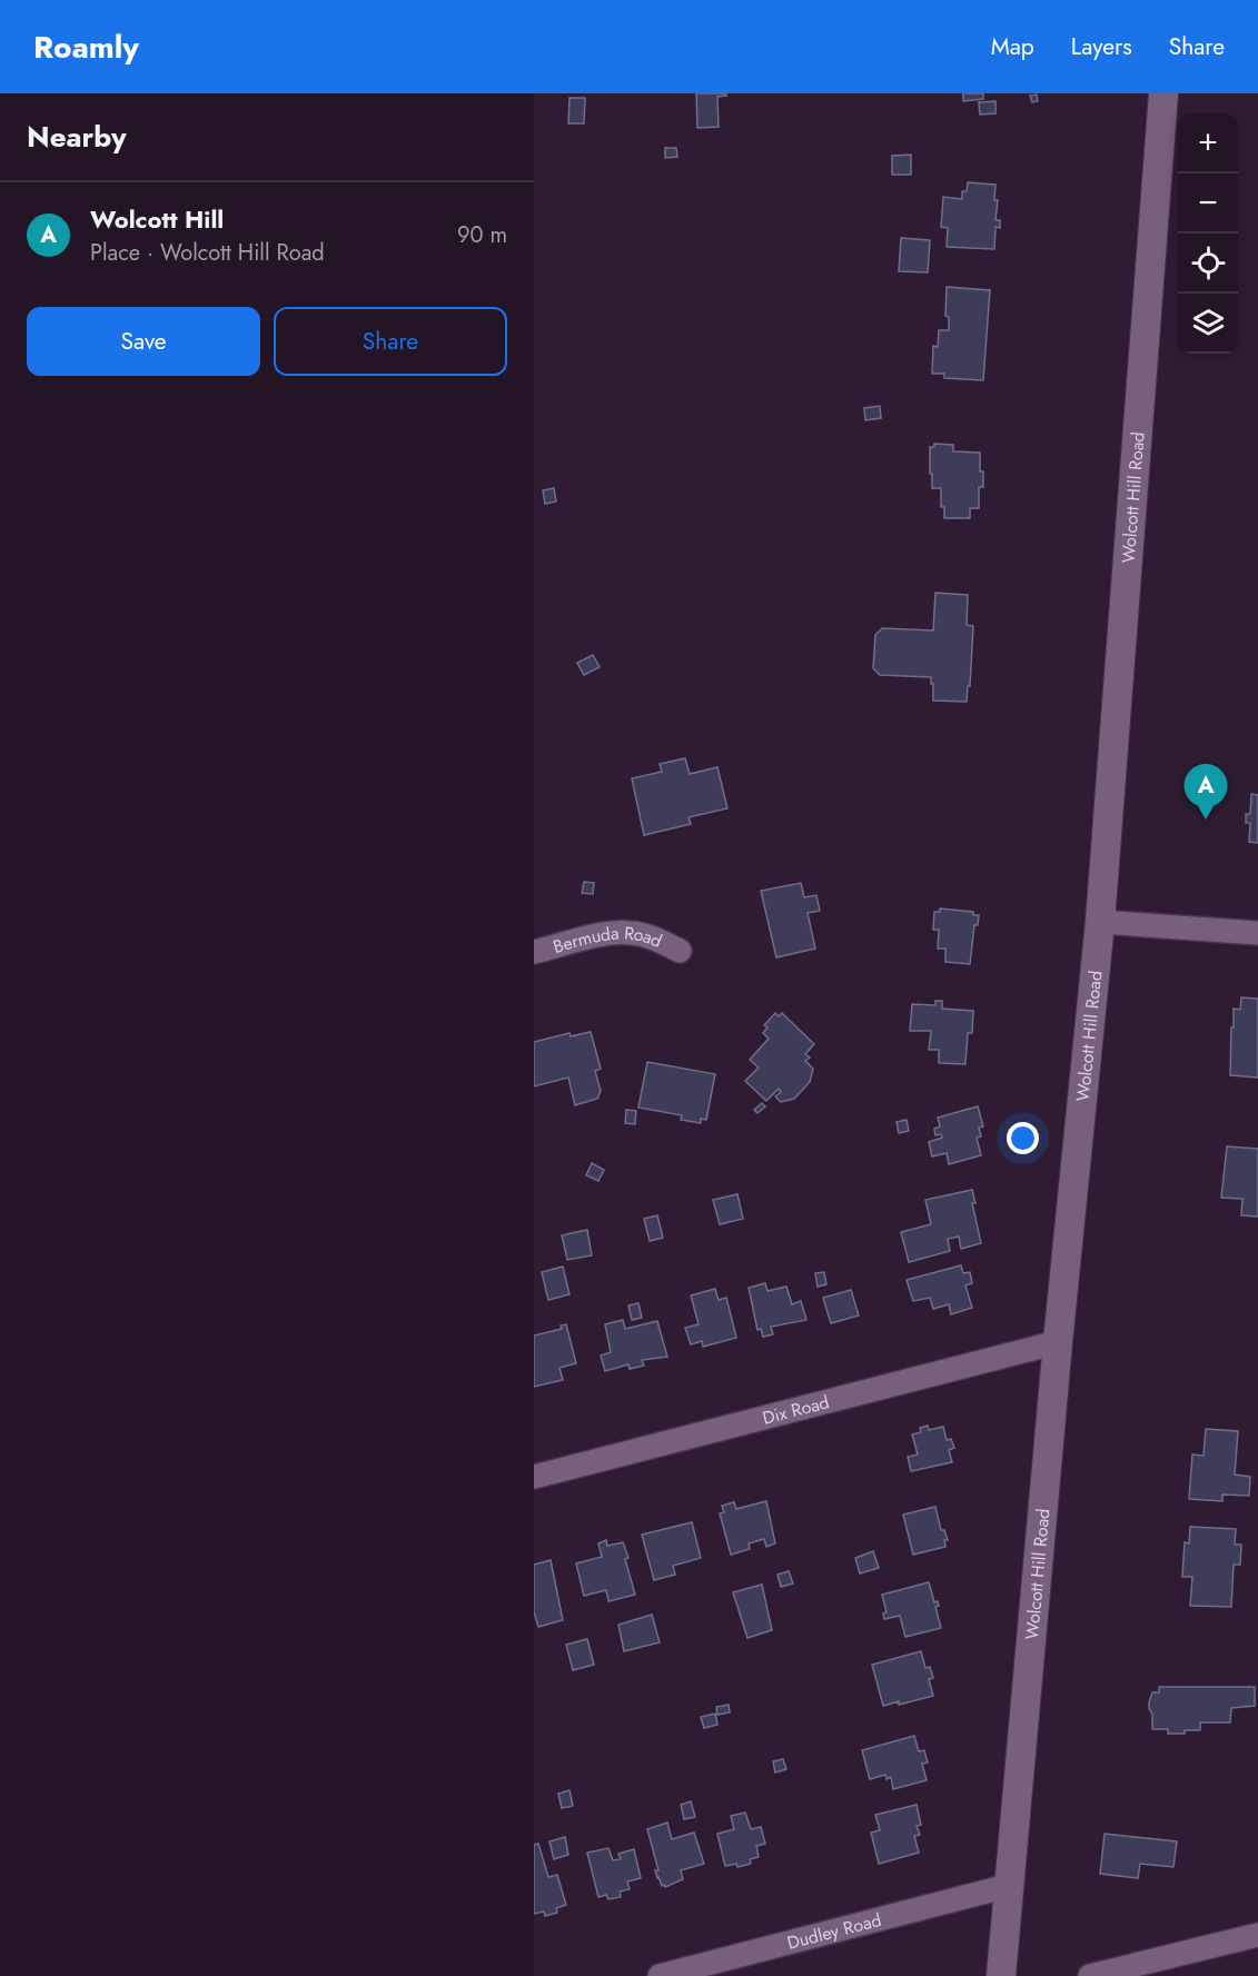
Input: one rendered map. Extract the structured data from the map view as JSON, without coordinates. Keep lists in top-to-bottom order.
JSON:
{
  "streets": {
    "street": [
      "Wolcott Hill Road",
      "Bermuda Road",
      "Dix Road",
      "Dudley Road"
    ]
  },
  "crossings": [
    ["Wolcott Hill Road", "Dix Road"],
    ["Wolcott Hill Road", "Dudley Road"]
  ],
  "page": {
    "header": "Roamly",
    "nav": ["Map", "Layers", "Share"],
    "heading": "Nearby",
    "map_buttons": ["+", "−"],
    "list": [
      {
        "mark": "A",
        "name": "Wolcott Hill",
        "note": "Place · Wolcott Hill Road",
        "value": "90 m"
      }
    ],
    "buttons": ["Save", "Share"],
    "pins": "A"
  }
}
